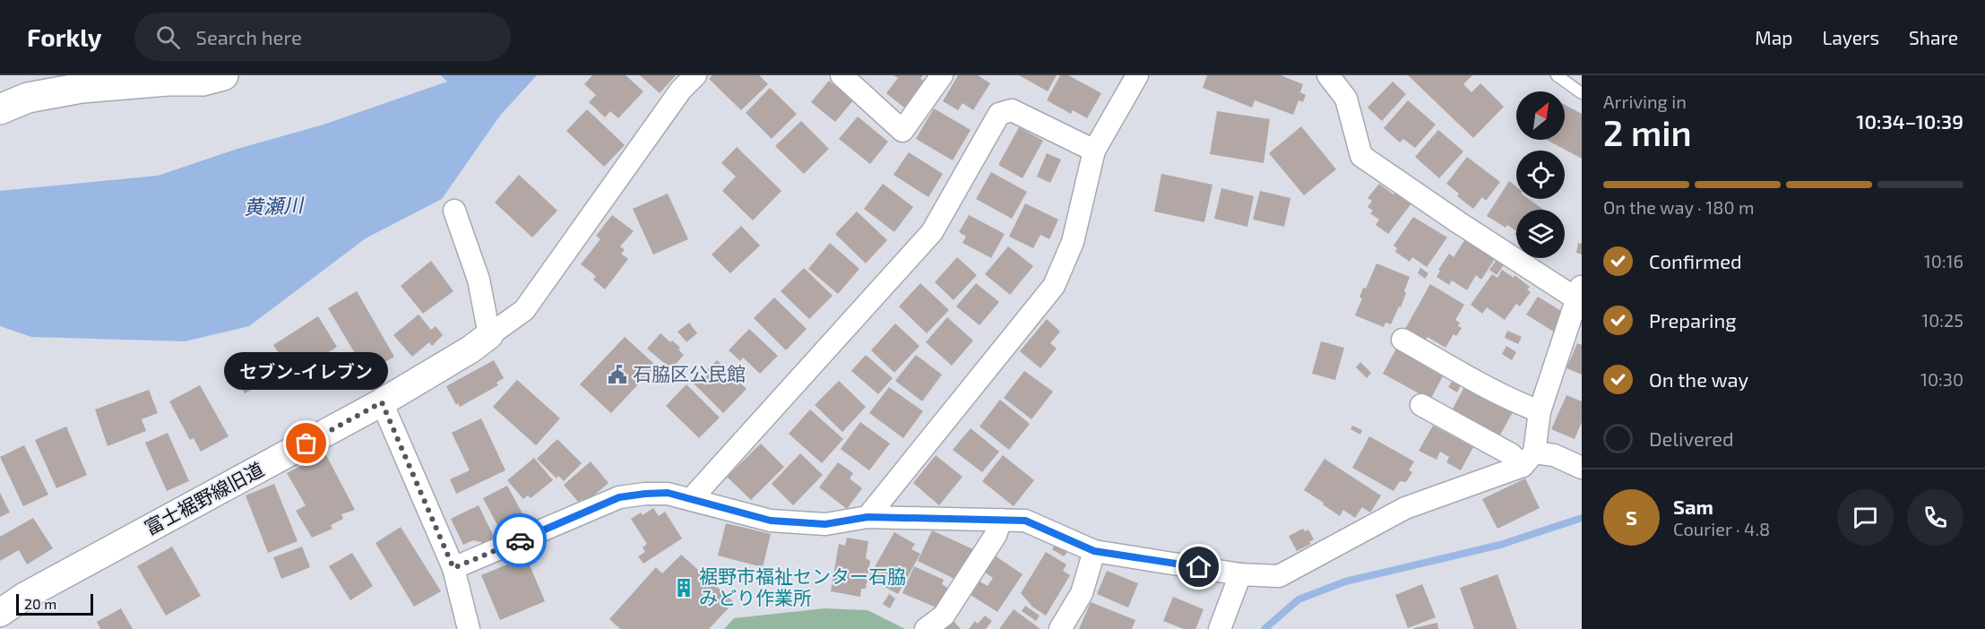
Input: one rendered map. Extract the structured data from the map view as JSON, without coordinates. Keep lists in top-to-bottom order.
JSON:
{
  "streets": {
    "street": ["富士裾野線旧道"]
  },
  "water": ["黄瀬川"],
  "places": {
    "public building": ["石脇区公民館"],
    "other": ["セブン-イレブン"],
    "building": ["裾野市福祉センター石脇 みどり作業所"]
  },
  "scale_bar": "20 m",
  "north": "top right",
  "page": {
    "header": "Forkly",
    "search": "Search here",
    "nav": ["Map", "Layers", "Share"],
    "heading": ["2 min", "Arriving in", "10:34–10:39"],
    "panel": ["Sam", "Courier · 4.8"],
    "bar": "On the way · 180 m",
    "list": [
      ["Confirmed", "10:16"],
      ["Preparing", "10:25"],
      ["On the way", "10:30"],
      "Delivered"
    ],
    "bubble": "セブン-イレブン",
    "round": "S",
    "scale": "20 m"
  }
}
